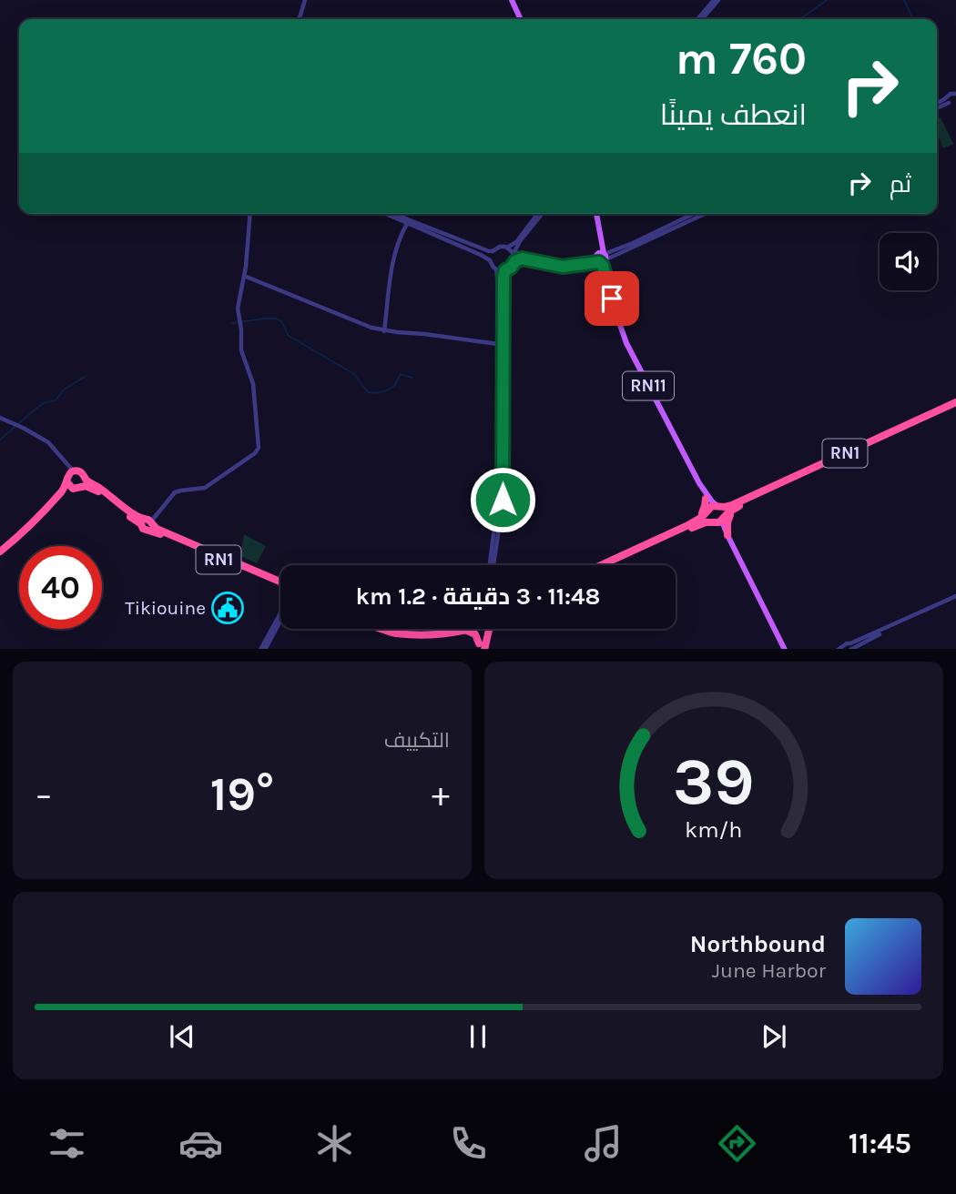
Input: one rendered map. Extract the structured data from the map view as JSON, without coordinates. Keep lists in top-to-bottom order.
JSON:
{
  "streets": {
    "highway": ["RN1"],
    "main road": ["RN11"]
  },
  "crossings": [
    ["RN11", "RN1"]
  ],
  "places": {
    "public building": ["Tikiouine"]
  },
  "page": {
    "turn": ["760 m", "انعطف يمينًا"],
    "then": "ثم",
    "limit": "40",
    "trip": "11:48 · 3 دقيقة · 1.2 km",
    "tile": "التكييف",
    "heat": ["−", "19°", "+"],
    "song": ["Northbound", "June Harbor"],
    "tabs": "11:45",
    "gauge": ["39", "km/h"]
  }
}
